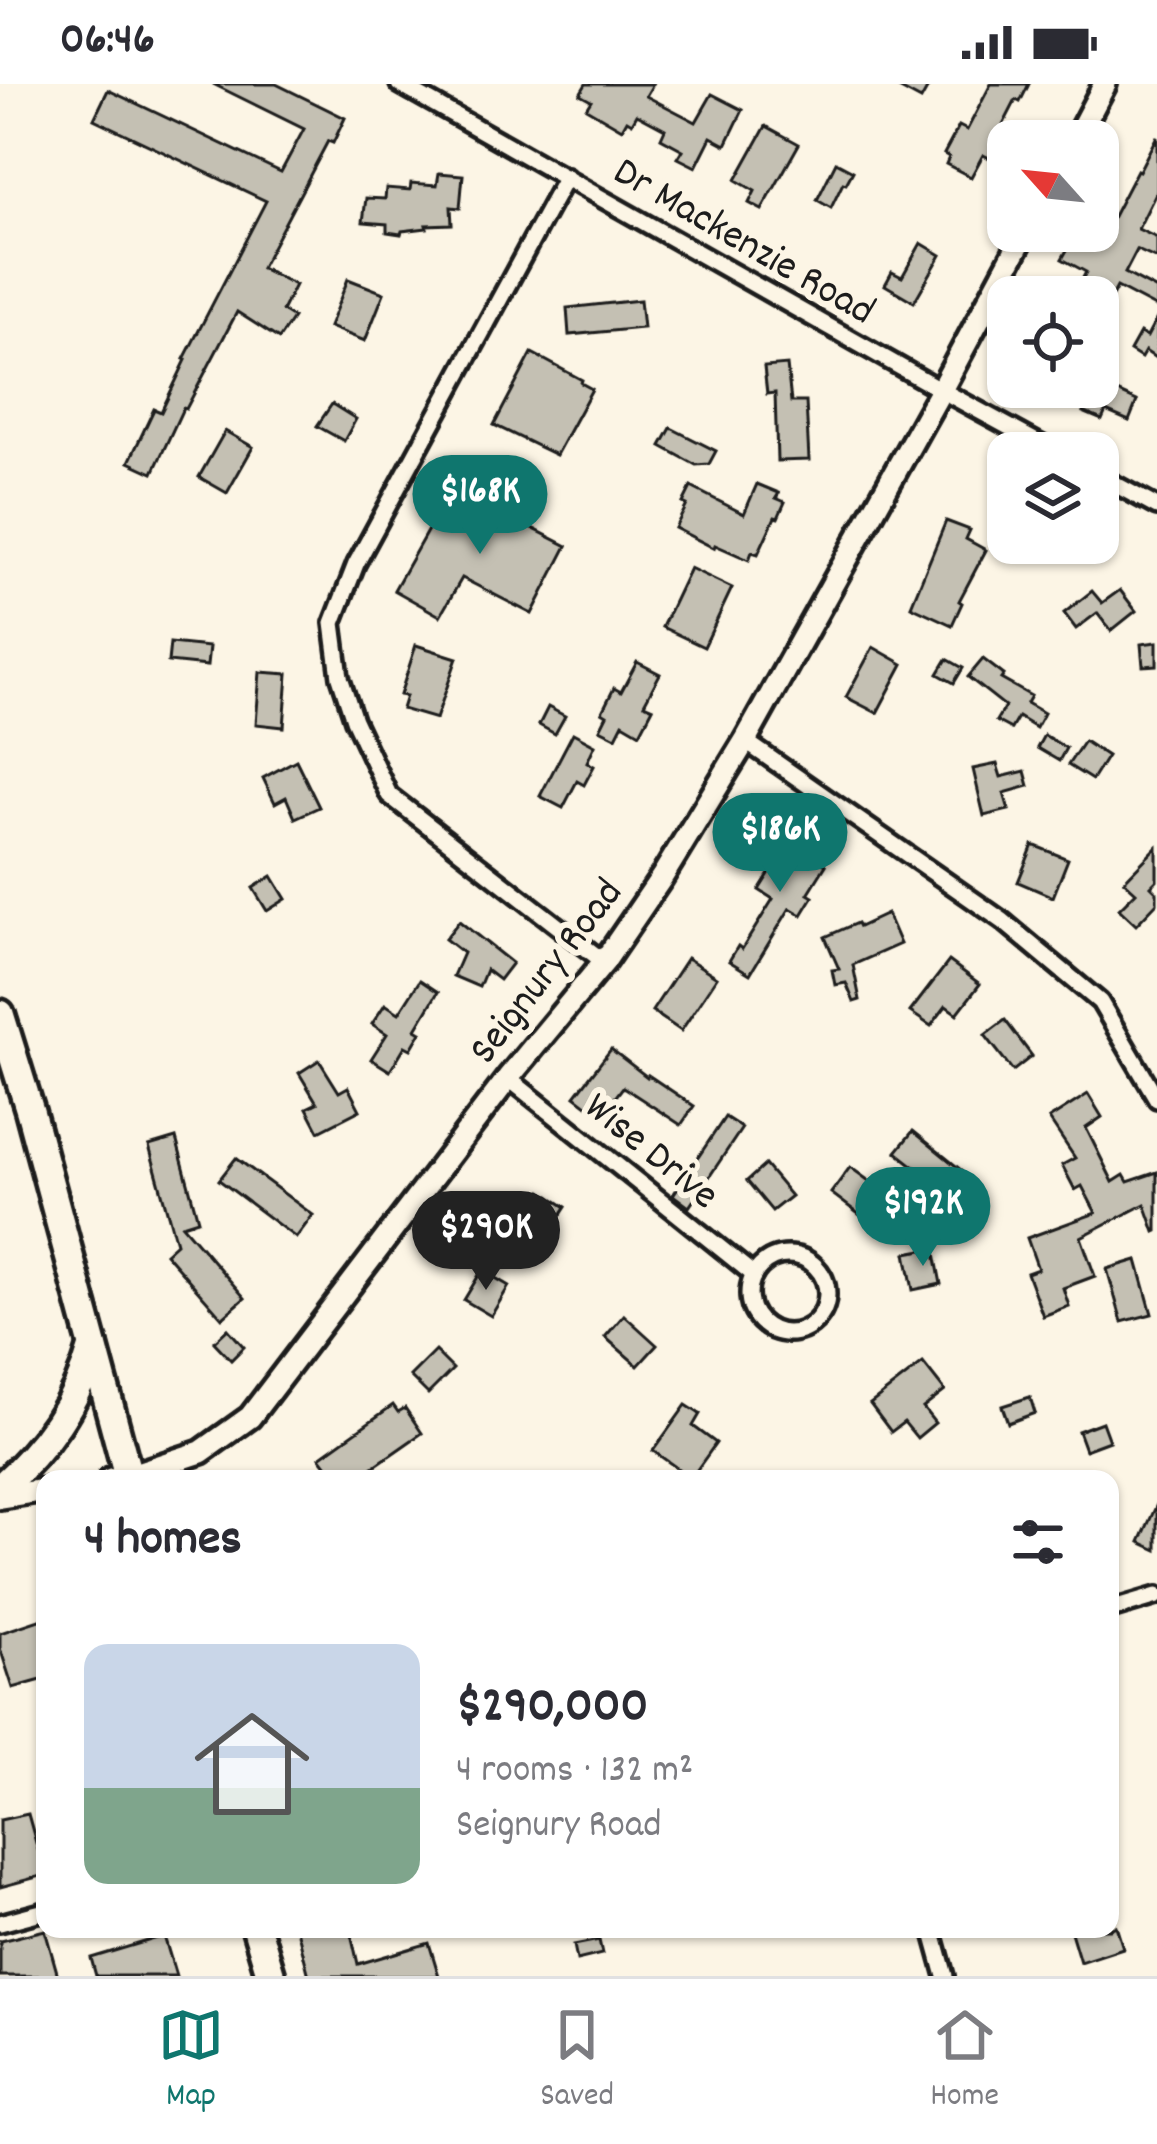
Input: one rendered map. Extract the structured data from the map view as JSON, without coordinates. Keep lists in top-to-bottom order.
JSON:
{
  "streets": {
    "main road": ["Seignury Road"],
    "street": ["Dr Mackenzie Road", "Wise Drive"]
  },
  "crossings": [
    ["Dr Mackenzie Road", "Seignury Road"],
    ["Seignury Road", "Wise Drive"]
  ],
  "north": "top left",
  "page": {
    "status": "06:46",
    "price": [
      "$168K",
      "$186K",
      "$192K",
      "$290K"
    ],
    "heading": "4 homes",
    "list": [
      {
        "name": "$290,000",
        "note": "4 rooms · 132 m² · Seignury Road"
      }
    ],
    "tabs": ["Map", "Saved", "Home"]
  }
}
